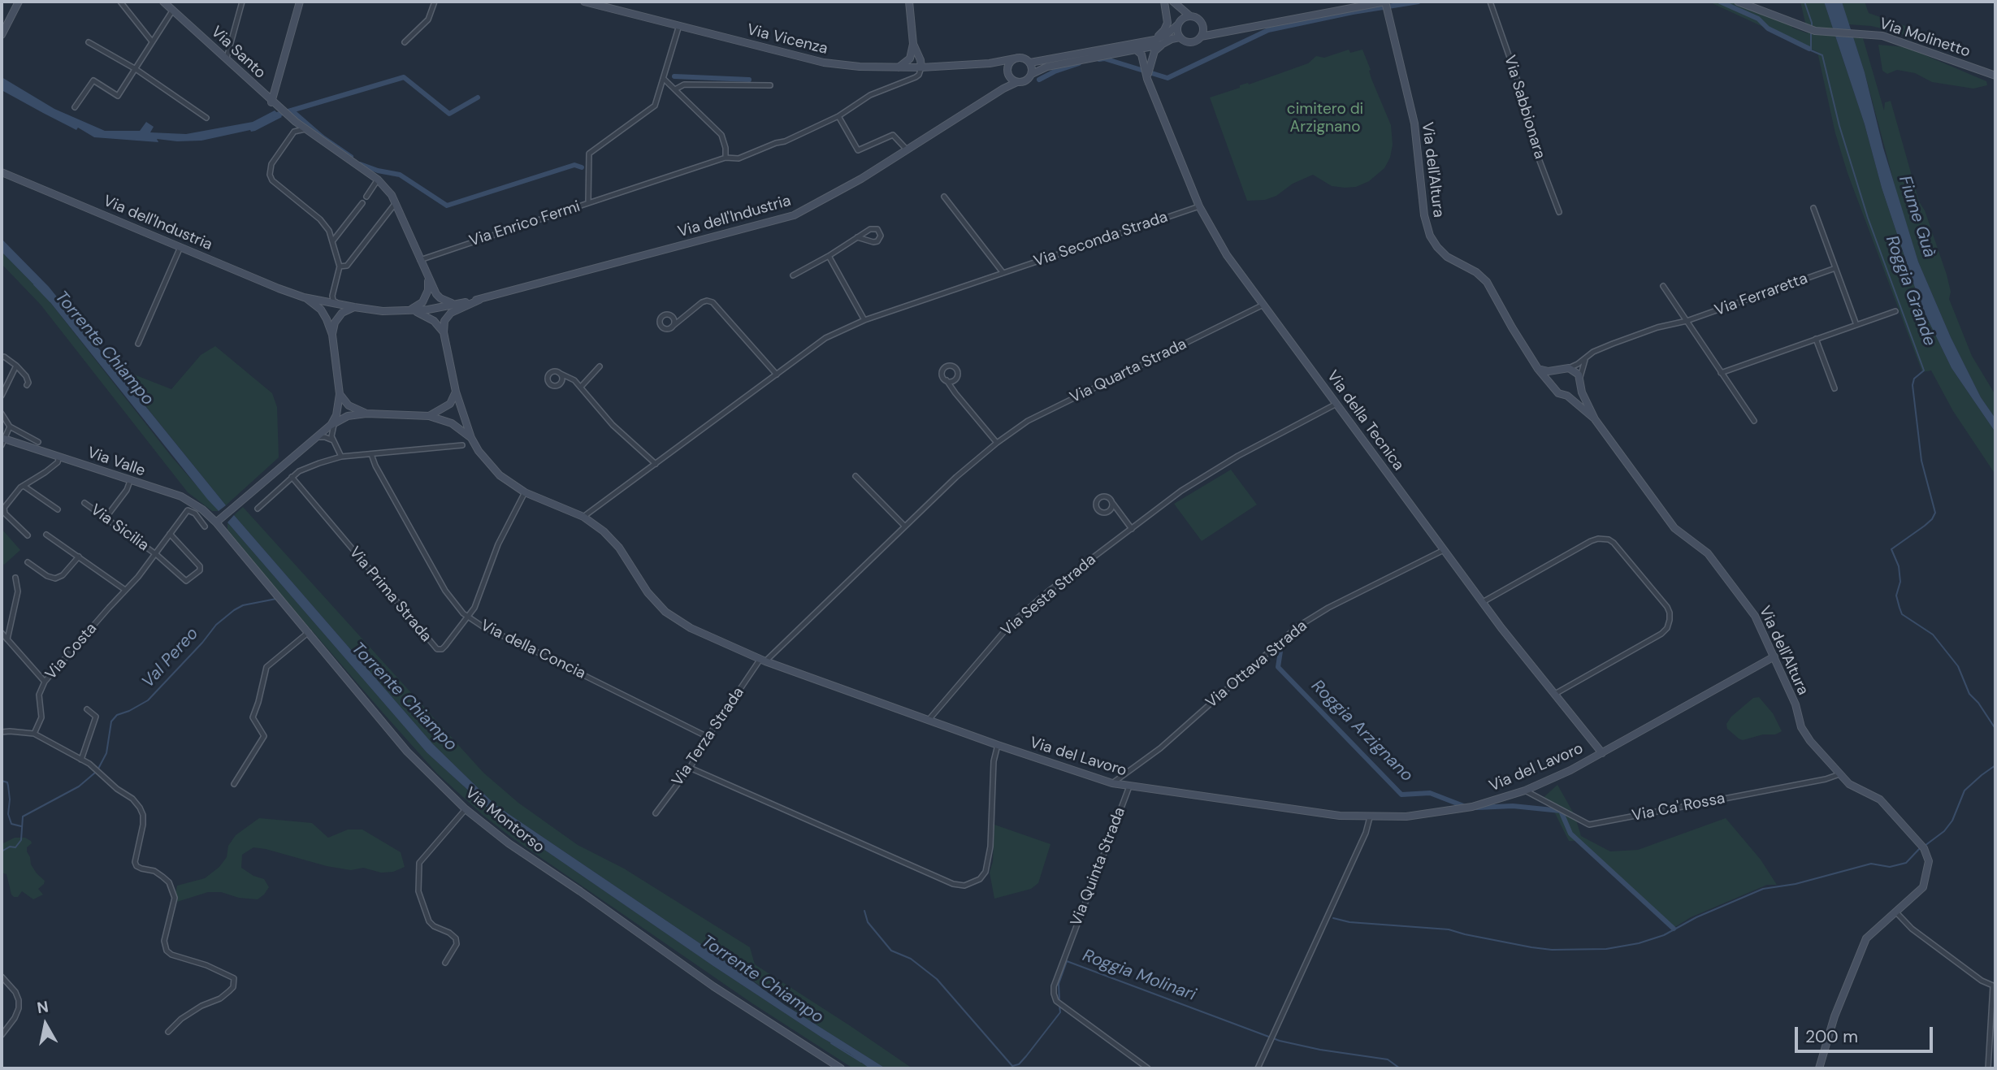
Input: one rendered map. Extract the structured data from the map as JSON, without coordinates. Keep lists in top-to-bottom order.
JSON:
{
  "streets": {
    "street": [
      "Via Molinetto",
      "Via Vicenza",
      "Via Santo",
      "Via Sabbionara",
      "Via dell'Altura",
      "Via dell'Industria",
      "Via Enrico Fermi",
      "Via Seconda Strada",
      "Via Ferraretta",
      "Via Quarta Strada",
      "Via della Tecnica",
      "Via Valle",
      "Via Sicilia",
      "Via Prima Strada",
      "Via Sesta Strada",
      "Via della Concia",
      "Via Costa",
      "Via Ottava Strada",
      "Via Terza Strada",
      "Via del Lavoro",
      "Via Ca' Rossa",
      "Via Montorso",
      "Via Quinta Strada"
    ]
  },
  "crossings": [
    ["Via Vicenza", "Via dell'Industria"],
    ["Via Vicenza", "Via Enrico Fermi"],
    ["Via Santo", "Via dell'Industria"],
    ["Via Santo", "Via Enrico Fermi"],
    ["Via dell'Altura", "Via Ferraretta"],
    ["Via dell'Altura", "Via del Lavoro"],
    ["Via dell'Altura", "Via Ca' Rossa"],
    ["Via dell'Industria", "Via del Lavoro"],
    ["Via Seconda Strada", "Via della Tecnica"],
    ["Via Seconda Strada", "Via del Lavoro"],
    ["Via Quarta Strada", "Via della Tecnica"],
    ["Via Quarta Strada", "Via Terza Strada"],
    ["Via Quarta Strada", "Via del Lavoro"],
    ["Via della Tecnica", "Via Sesta Strada"],
    ["Via della Tecnica", "Via Ottava Strada"],
    ["Via della Tecnica", "Via del Lavoro"],
    ["Via Valle", "Via Montorso"],
    ["Via Sicilia", "Via Costa"],
    ["Via Prima Strada", "Via della Concia"],
    ["Via Prima Strada", "Via del Lavoro"],
    ["Via Sesta Strada", "Via del Lavoro"],
    ["Via della Concia", "Via Terza Strada"],
    ["Via Ottava Strada", "Via del Lavoro"],
    ["Via Terza Strada", "Via del Lavoro"],
    ["Via del Lavoro", "Via Ca' Rossa"],
    ["Via del Lavoro", "Via Quinta Strada"]
  ],
  "water": [
    "Fiume Guà",
    "Roggia Grande",
    "Torrente Chiampo",
    "Val Pereo",
    "Roggia Arzignano",
    "Roggia Molinari"
  ],
  "parks": ["cimitero di Arzignano"],
  "scale_bar": "200 m",
  "north": "top"
}
